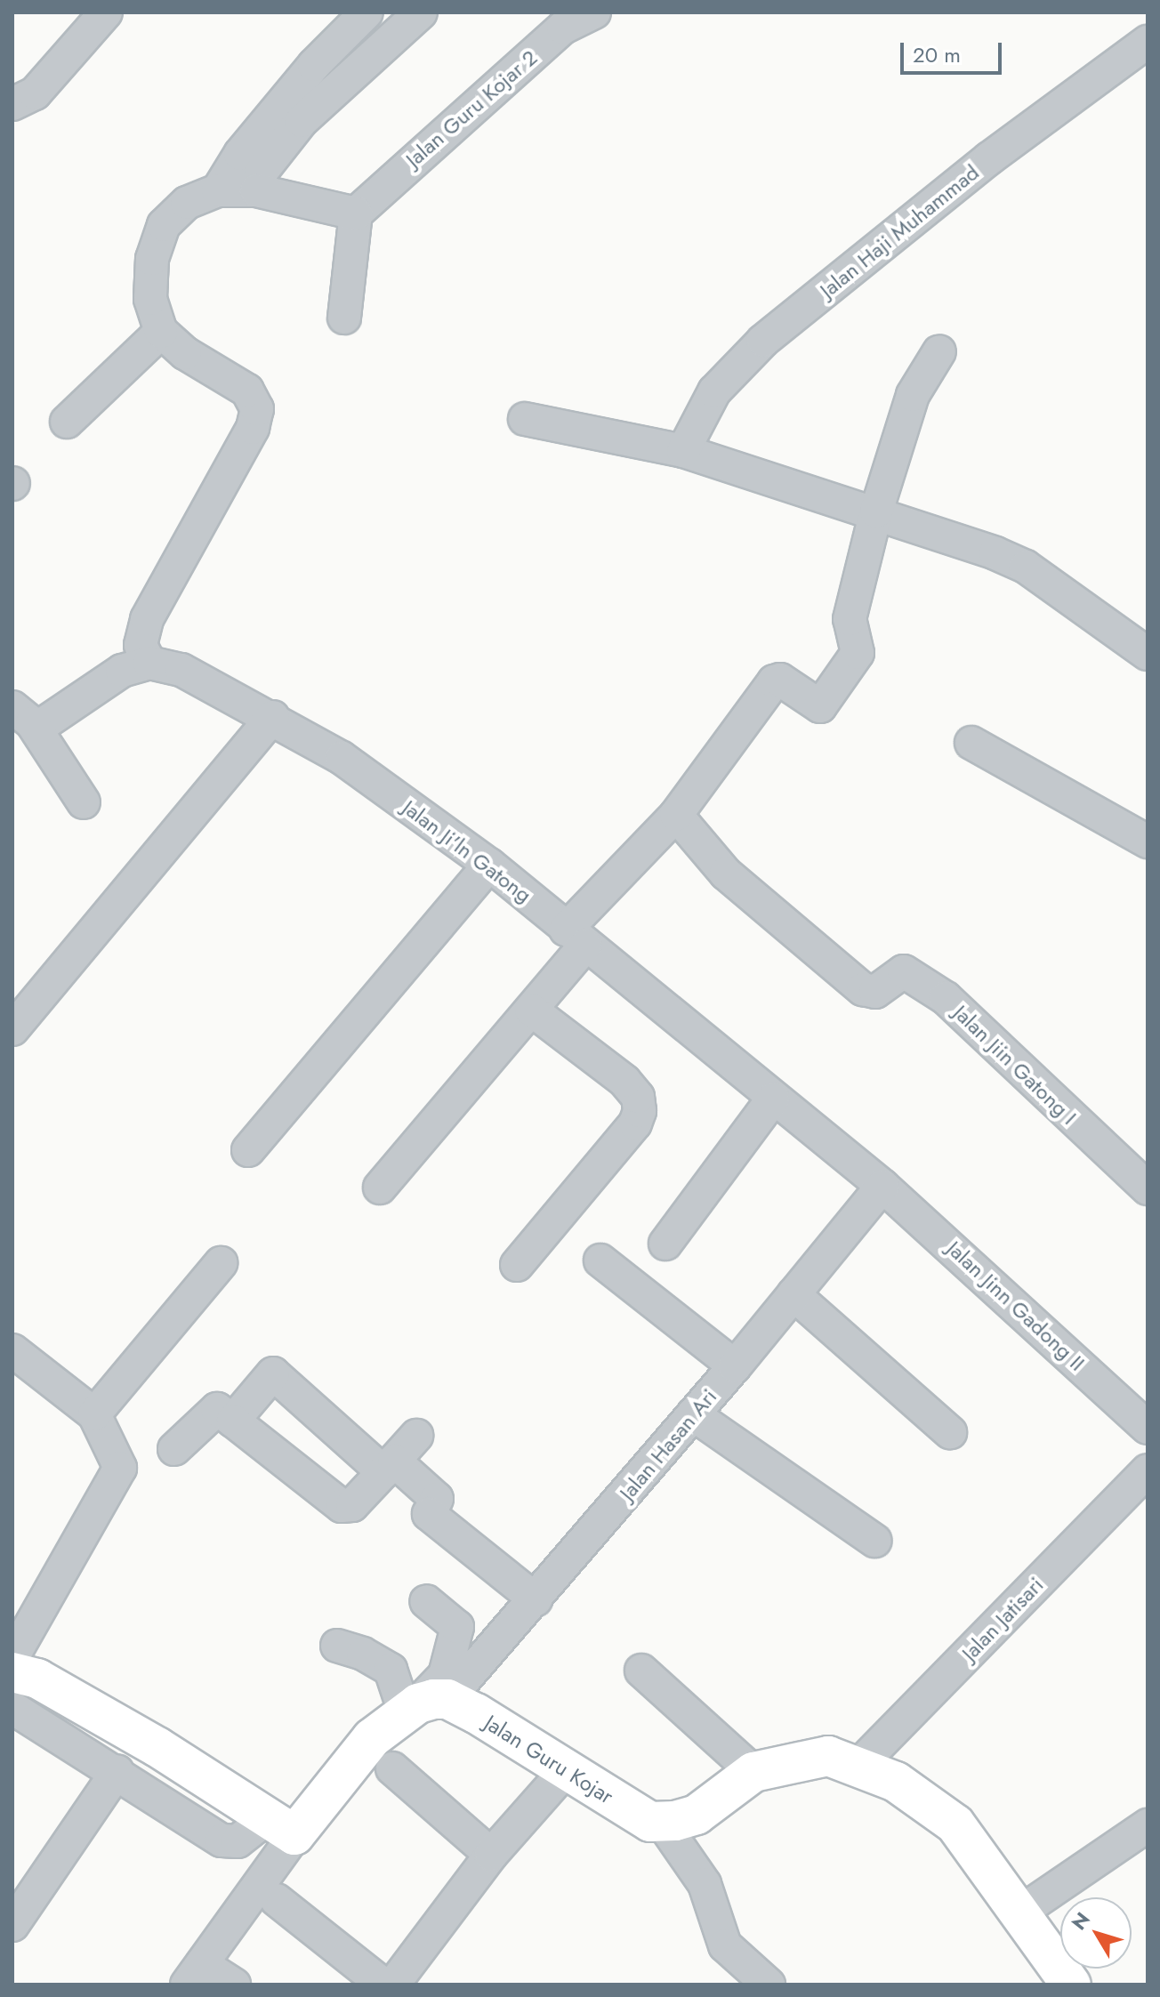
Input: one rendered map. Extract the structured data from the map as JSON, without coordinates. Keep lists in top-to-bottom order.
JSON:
{
  "streets": {
    "street": [
      "Jalan Guru Kojar 2",
      "Jalan Haji Muhammad",
      "Jalan Ji'ln Gatong",
      "Jalan Jiin Gatong I",
      "Jalan Jinn Gadong II",
      "Jalan Hasan Ari",
      "Jalan Jatisari",
      "Jalan Guru Kojar"
    ]
  },
  "crossings": [
    ["Jalan Ji'ln Gatong", "Jalan Jinn Gadong II"],
    ["Jalan Ji'ln Gatong", "Jalan Hasan Ari"],
    ["Jalan Jinn Gadong II", "Jalan Hasan Ari"],
    ["Jalan Hasan Ari", "Jalan Guru Kojar"]
  ],
  "scale_bar": "20 m",
  "north": "top left"
}
